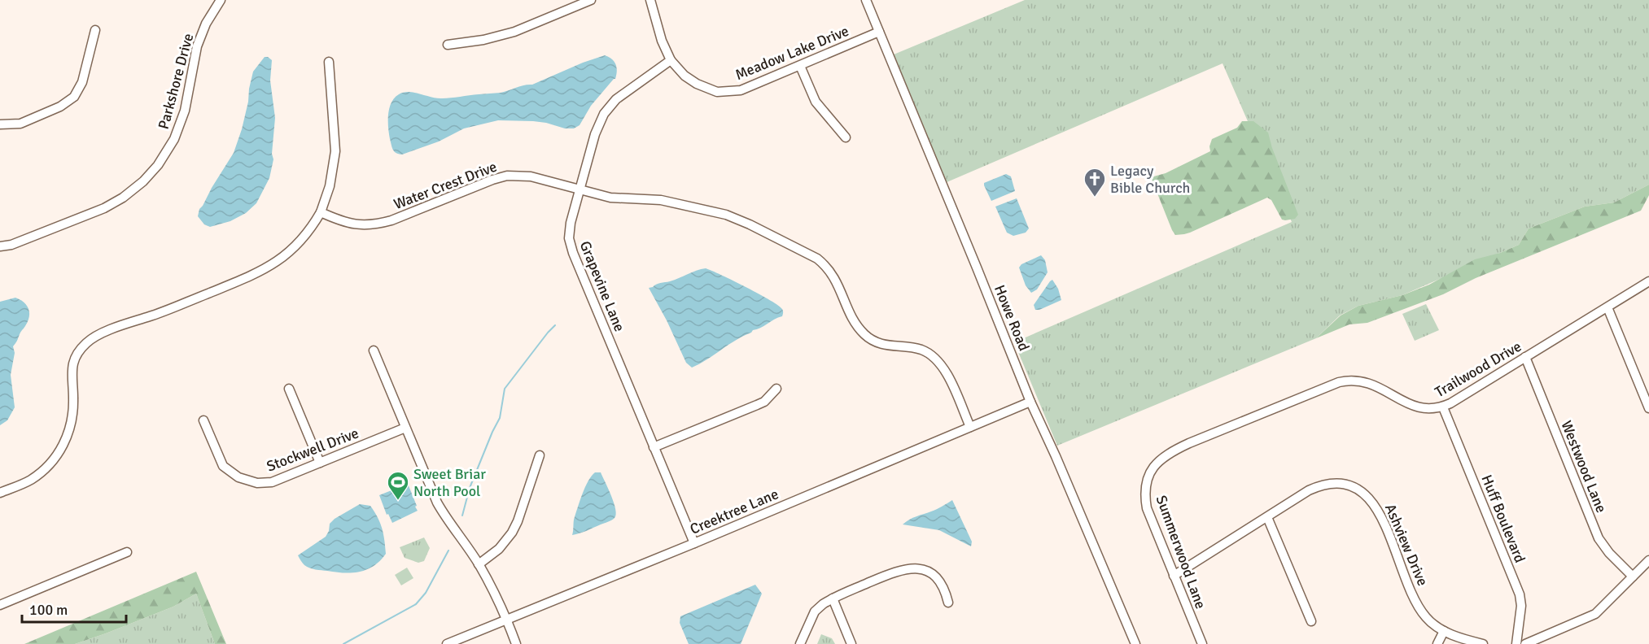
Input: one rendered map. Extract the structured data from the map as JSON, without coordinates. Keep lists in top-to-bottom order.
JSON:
{
  "streets": {
    "street": [
      "Meadow Lake Drive",
      "Parkshore Drive",
      "Water Crest Drive",
      "Grapevine Lane",
      "Howe Road",
      "Trailwood Drive",
      "Stockwell Drive",
      "Westwood Lane",
      "Creektree Lane",
      "Huff Boulevard",
      "Ashview Drive",
      "Summerwood Lane"
    ]
  },
  "crossings": [
    ["Meadow Lake Drive", "Grapevine Lane"],
    ["Meadow Lake Drive", "Howe Road"],
    ["Water Crest Drive", "Grapevine Lane"],
    ["Water Crest Drive", "Creektree Lane"],
    ["Grapevine Lane", "Creektree Lane"],
    ["Howe Road", "Creektree Lane"],
    ["Trailwood Drive", "Westwood Lane"],
    ["Trailwood Drive", "Huff Boulevard"],
    ["Trailwood Drive", "Summerwood Lane"],
    ["Ashview Drive", "Summerwood Lane"]
  ],
  "places": {
    "church": ["Legacy Bible Church"],
    "sports": ["Sweet Briar North Pool"]
  },
  "scale_bar": "100 m"
}
